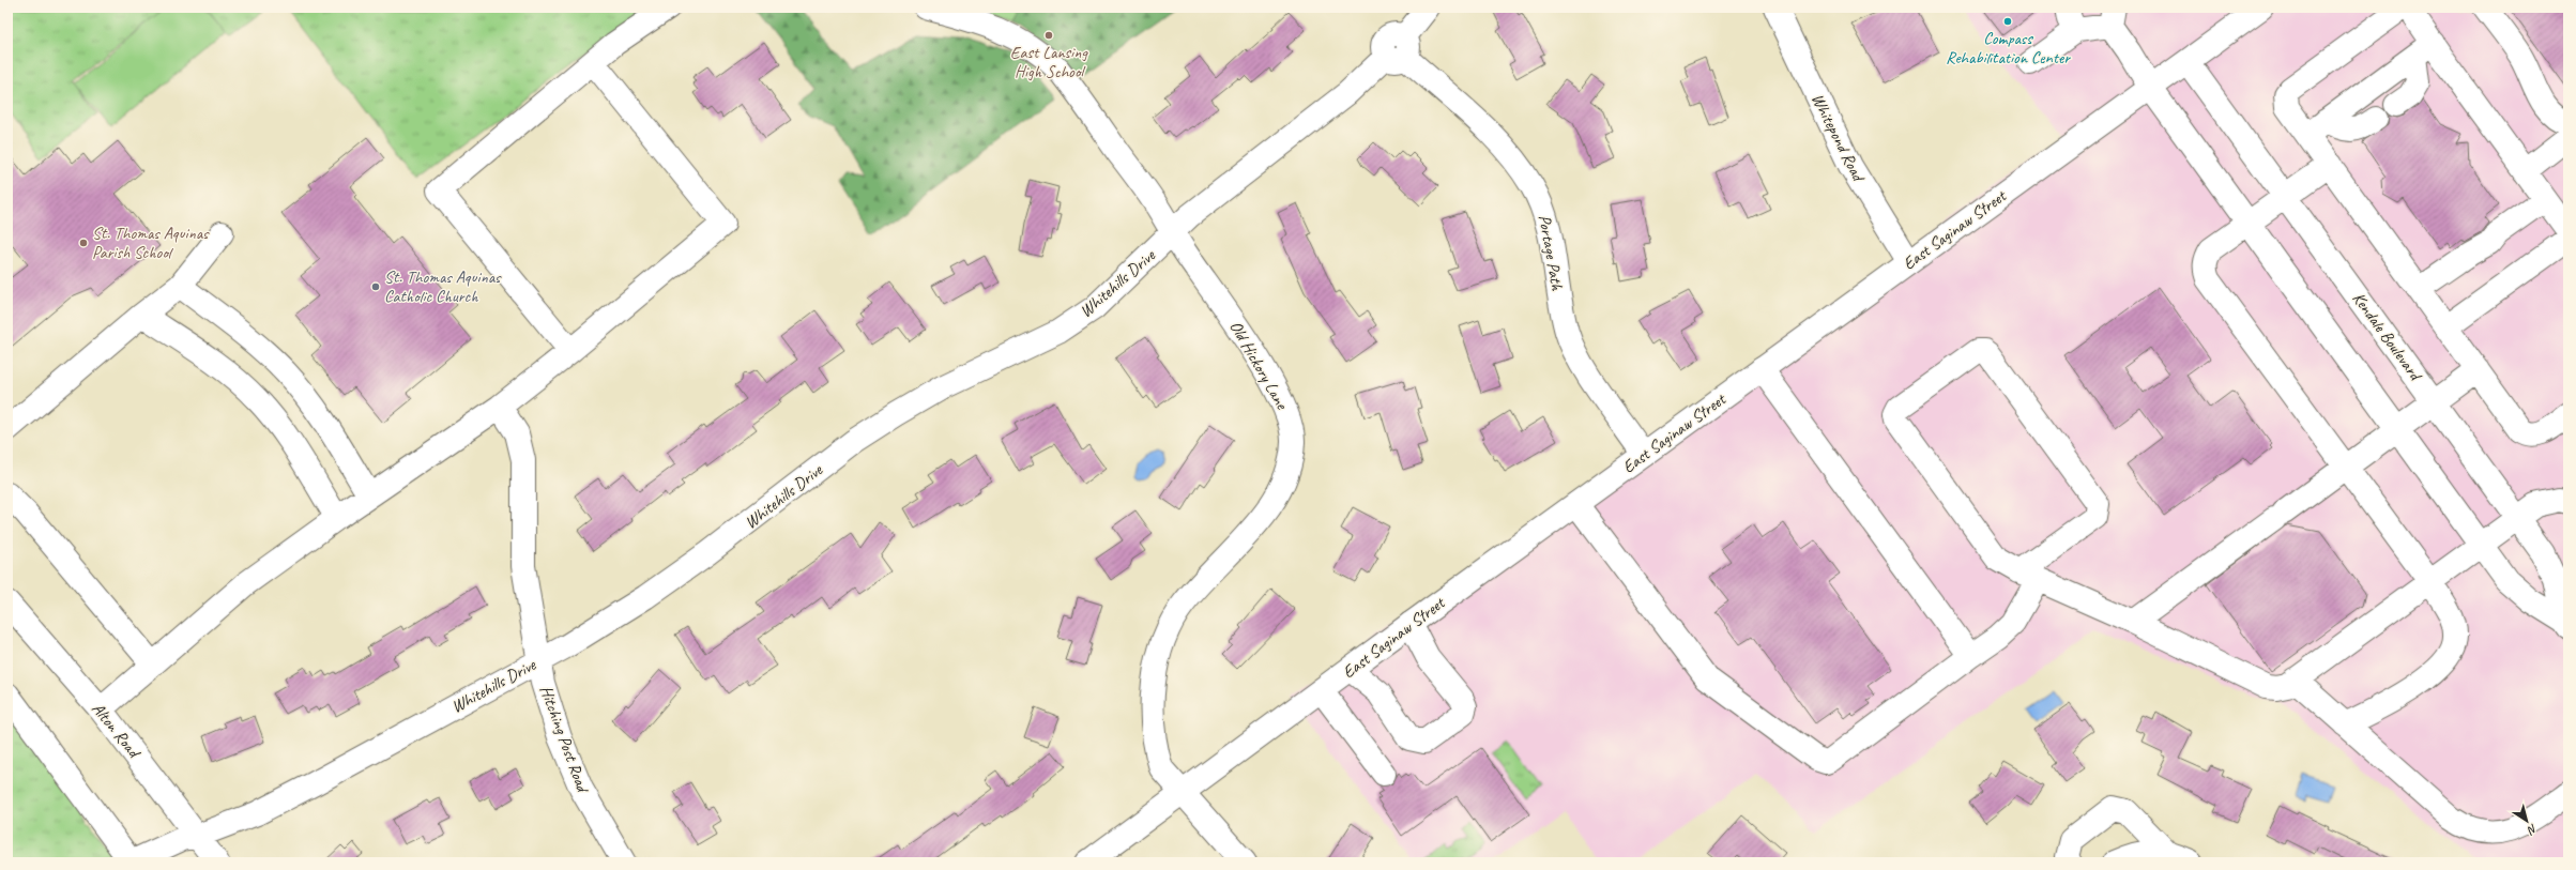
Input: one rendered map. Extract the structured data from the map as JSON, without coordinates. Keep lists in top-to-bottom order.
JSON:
{
  "streets": {
    "street": [
      "Whitepond Road",
      "East Saginaw Street",
      "Portage Path",
      "Whitehills Drive",
      "Kendale Boulevard",
      "Old Hickory Lane",
      "Alton Road",
      "Hitching Post Road"
    ]
  },
  "crossings": [
    ["Whitepond Road", "East Saginaw Street"],
    ["East Saginaw Street", "Portage Path"],
    ["East Saginaw Street", "Kendale Boulevard"],
    ["East Saginaw Street", "Old Hickory Lane"],
    ["Portage Path", "Whitehills Drive"],
    ["Whitehills Drive", "Old Hickory Lane"],
    ["Whitehills Drive", "Alton Road"],
    ["Whitehills Drive", "Hitching Post Road"]
  ],
  "places": [
    "Compass Rehabilitation Center",
    "East Lansing High School",
    "St. Thomas Aquinas Parish School",
    "St. Thomas Aquinas Catholic Church"
  ],
  "north": "bottom right"
}
